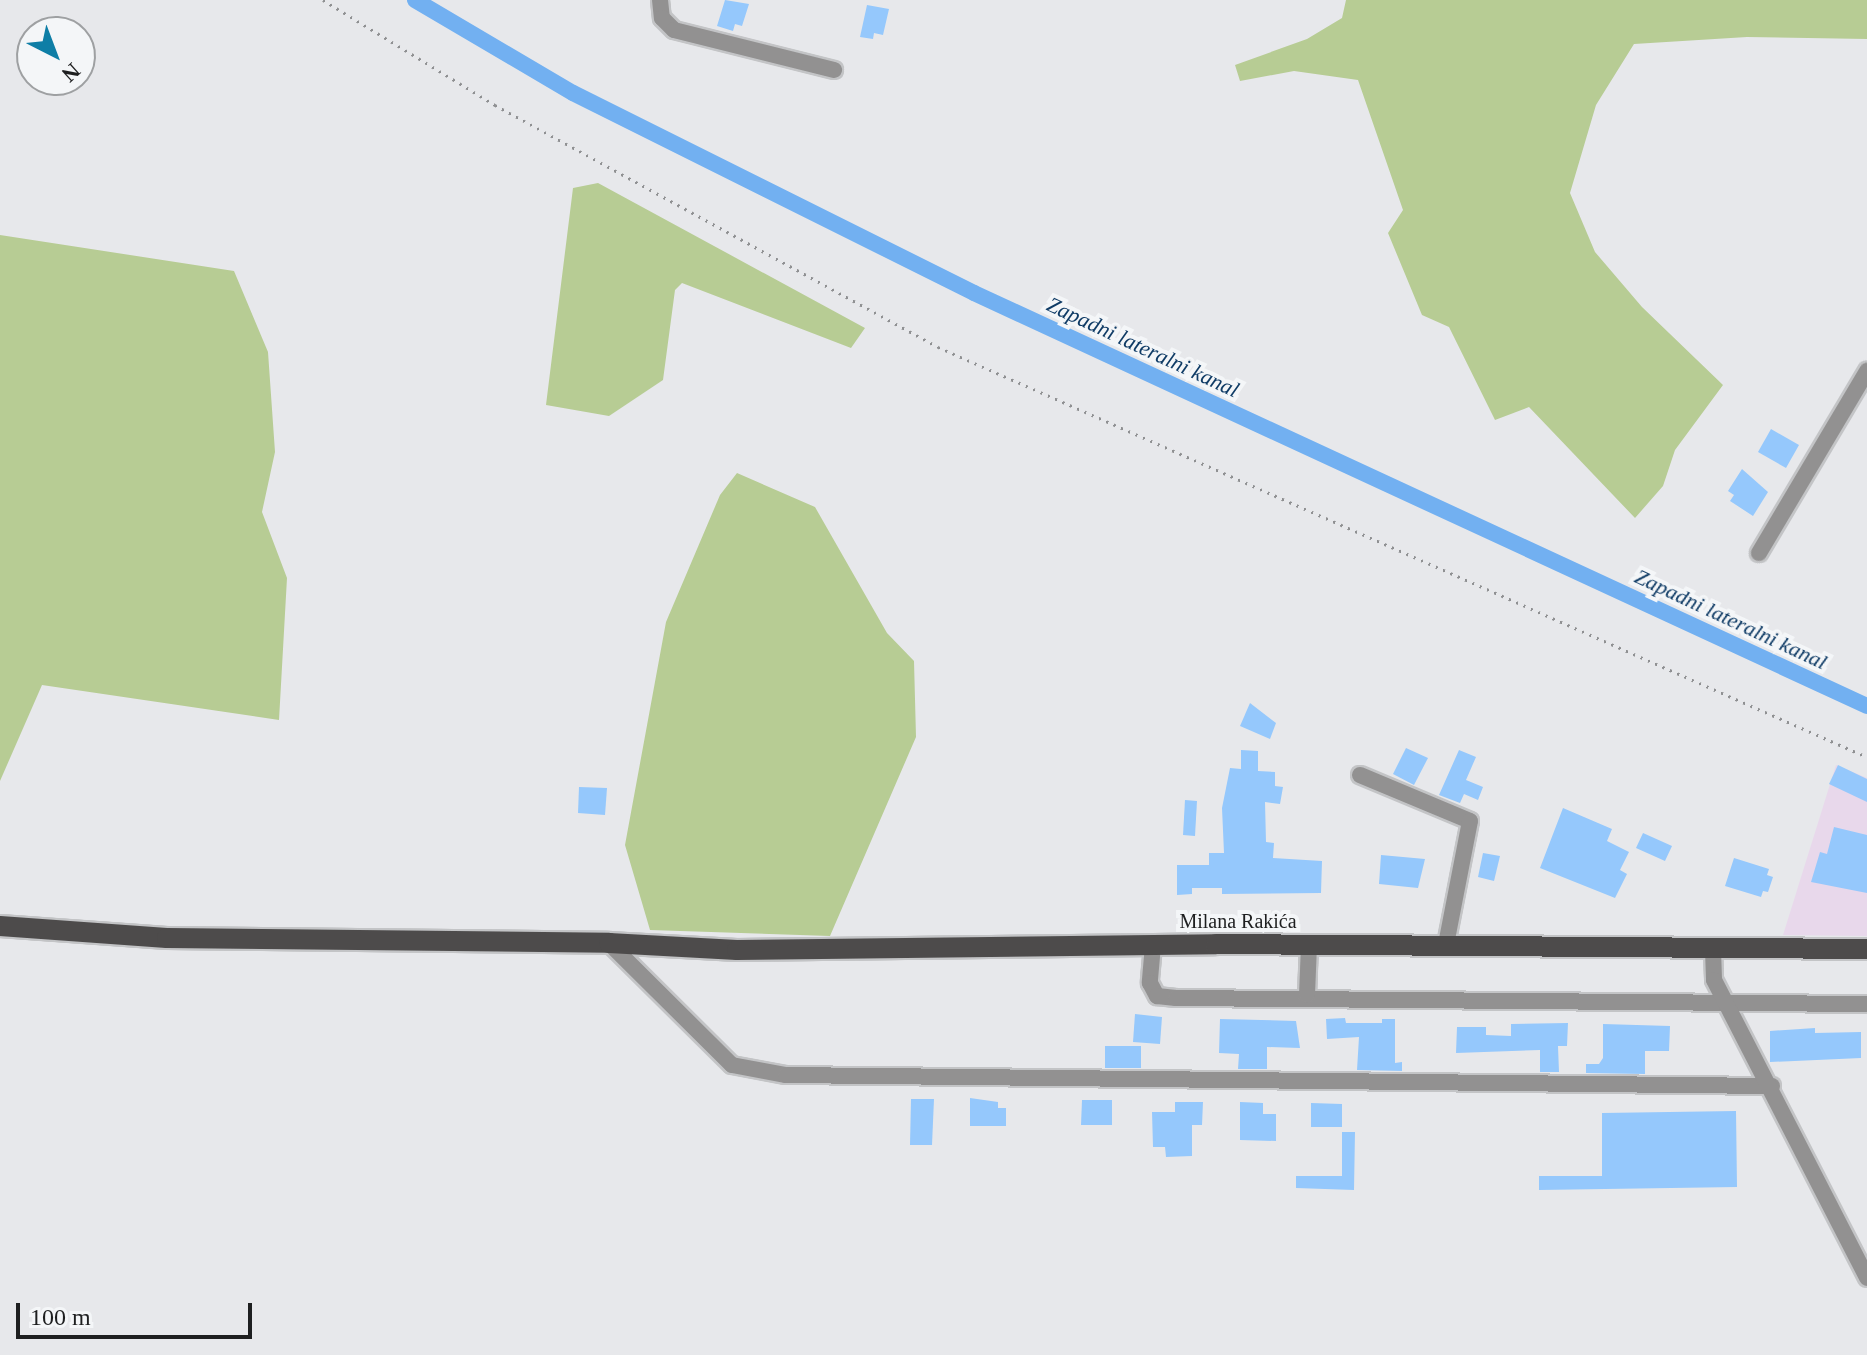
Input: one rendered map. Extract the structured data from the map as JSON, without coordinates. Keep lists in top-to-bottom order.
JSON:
{
  "streets": {
    "main road": ["Milana Rakića"]
  },
  "water": ["Zapadni lateralni kanal"],
  "scale_bar": "100 m",
  "north": "bottom right"
}
